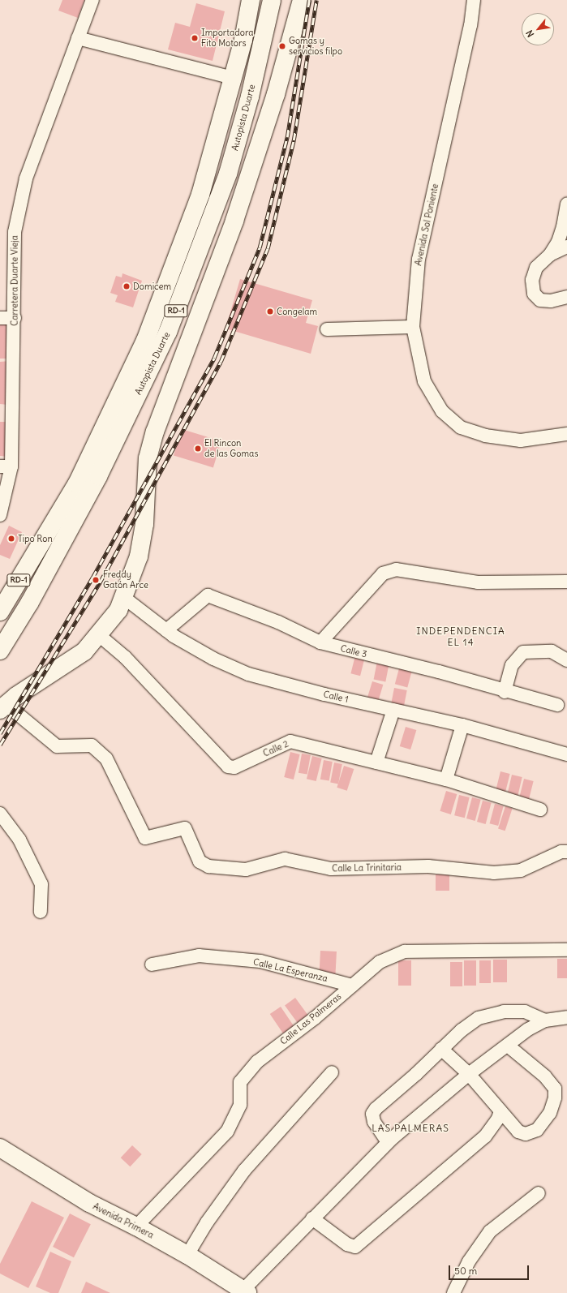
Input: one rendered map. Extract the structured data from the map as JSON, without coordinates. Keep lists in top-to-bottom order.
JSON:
{
  "streets": {
    "main road": ["Autopista Duarte", "RD-1", "Avenida Primera"],
    "street": [
      "Avenida Sol Poniente",
      "Carretera Duarte Vieja",
      "Calle 3",
      "Calle 1",
      "Calle 2",
      "Calle La Trinitaria",
      "Calle La Esperanza",
      "Calle Las Palmeras"
    ]
  },
  "crossings": [
    ["Calle 3", "Calle 1"],
    ["Calle La Esperanza", "Calle Las Palmeras"],
    ["Calle Las Palmeras", "Avenida Primera"]
  ],
  "districts": ["INDEPENDENCIA EL 14", "LAS PALMERAS"],
  "places": [
    "Importadora Fito Motors",
    "Gomas y servicios filpo",
    "Domicem",
    "Congelam",
    "El Rincon de las Gomas",
    "Tipo Ron",
    "Freddy Gatón Arce"
  ],
  "scale_bar": "50 m",
  "north": "bottom left"
}
